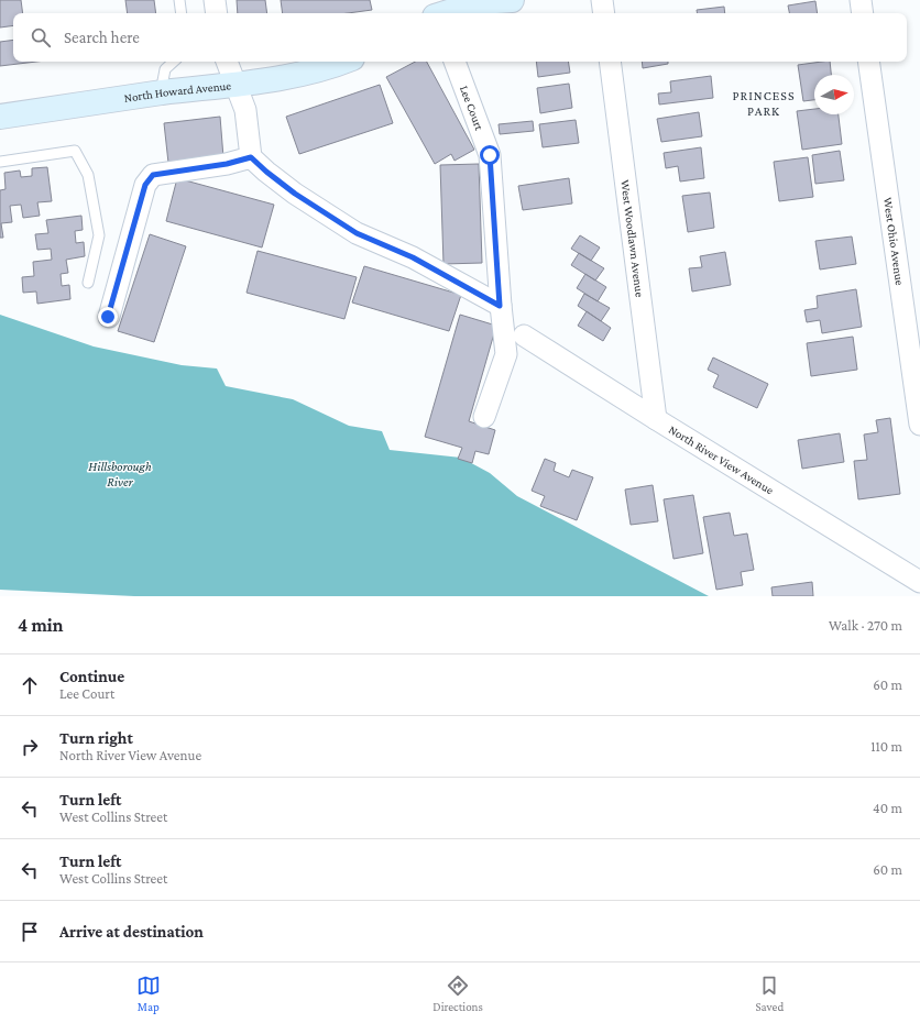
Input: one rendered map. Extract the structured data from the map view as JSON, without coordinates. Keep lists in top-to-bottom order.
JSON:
{
  "streets": {
    "street": [
      "North Howard Avenue",
      "Lee Court",
      "West Woodlawn Avenue",
      "West Ohio Avenue",
      "North River View Avenue"
    ]
  },
  "crossings": [
    ["West Woodlawn Avenue", "North River View Avenue"]
  ],
  "districts": ["PRINCESS PARK"],
  "water": ["Hillsborough River"],
  "north": "right",
  "page": {
    "search": "Search here",
    "heading": ["4 min", "Walk · 270 m"],
    "list": [
      ["Continue", "Lee Court", "60 m"],
      ["Turn right", "North River View Avenue", "110 m"],
      ["Turn left", "West Collins Street", "40 m"],
      ["Turn left", "West Collins Street", "60 m"],
      "Arrive at destination"
    ],
    "nav": ["Map", "Directions", "Saved"]
  }
}
